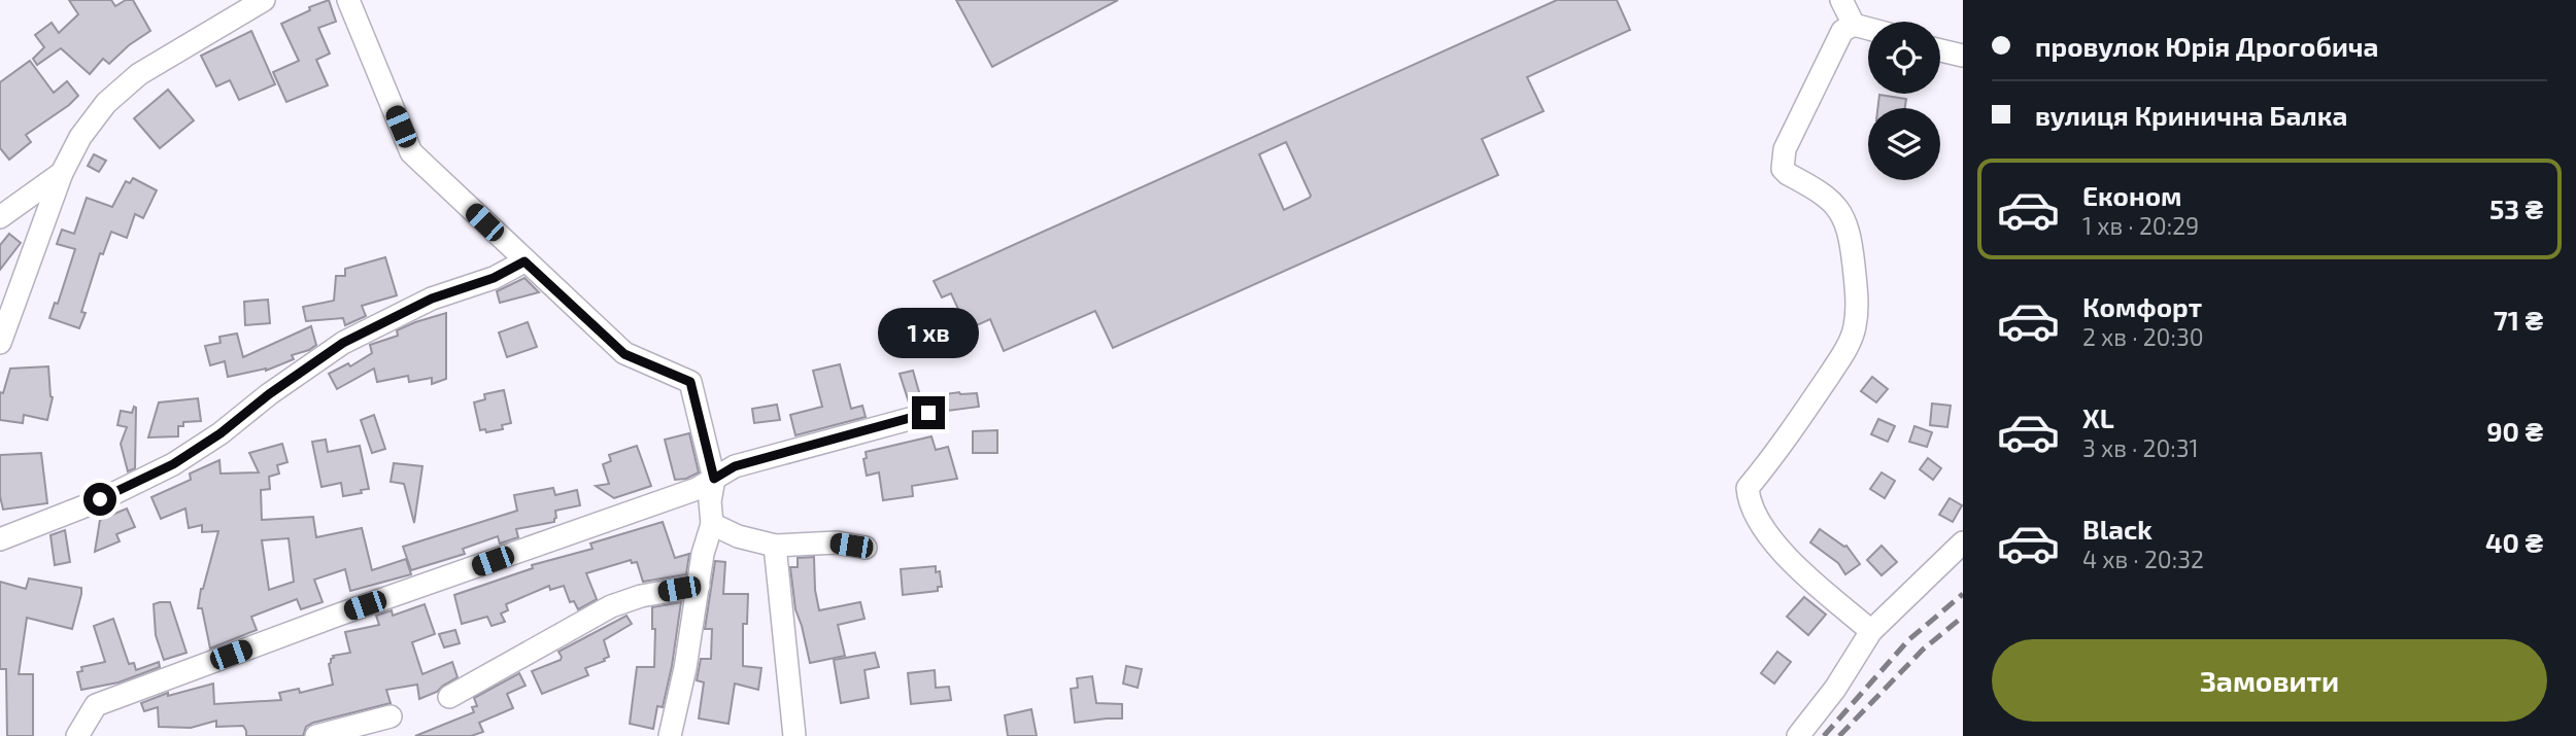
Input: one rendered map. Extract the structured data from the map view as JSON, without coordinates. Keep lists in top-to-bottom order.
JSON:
{
  "page": {
    "banner": ["провулок Юрія Дрогобича", "вулиця Кринична Балка"],
    "list": [
      {
        "name": "Економ",
        "note": "1 хв · 20:29",
        "value": "53 ₴"
      },
      {
        "name": "Комфорт",
        "note": "2 хв · 20:30",
        "value": "71 ₴"
      },
      {
        "name": "XL",
        "note": "3 хв · 20:31",
        "value": "90 ₴"
      },
      {
        "name": "Black",
        "note": "4 хв · 20:32",
        "value": "40 ₴"
      }
    ],
    "bubble": "1 хв",
    "buttons": "Замовити"
  }
}
